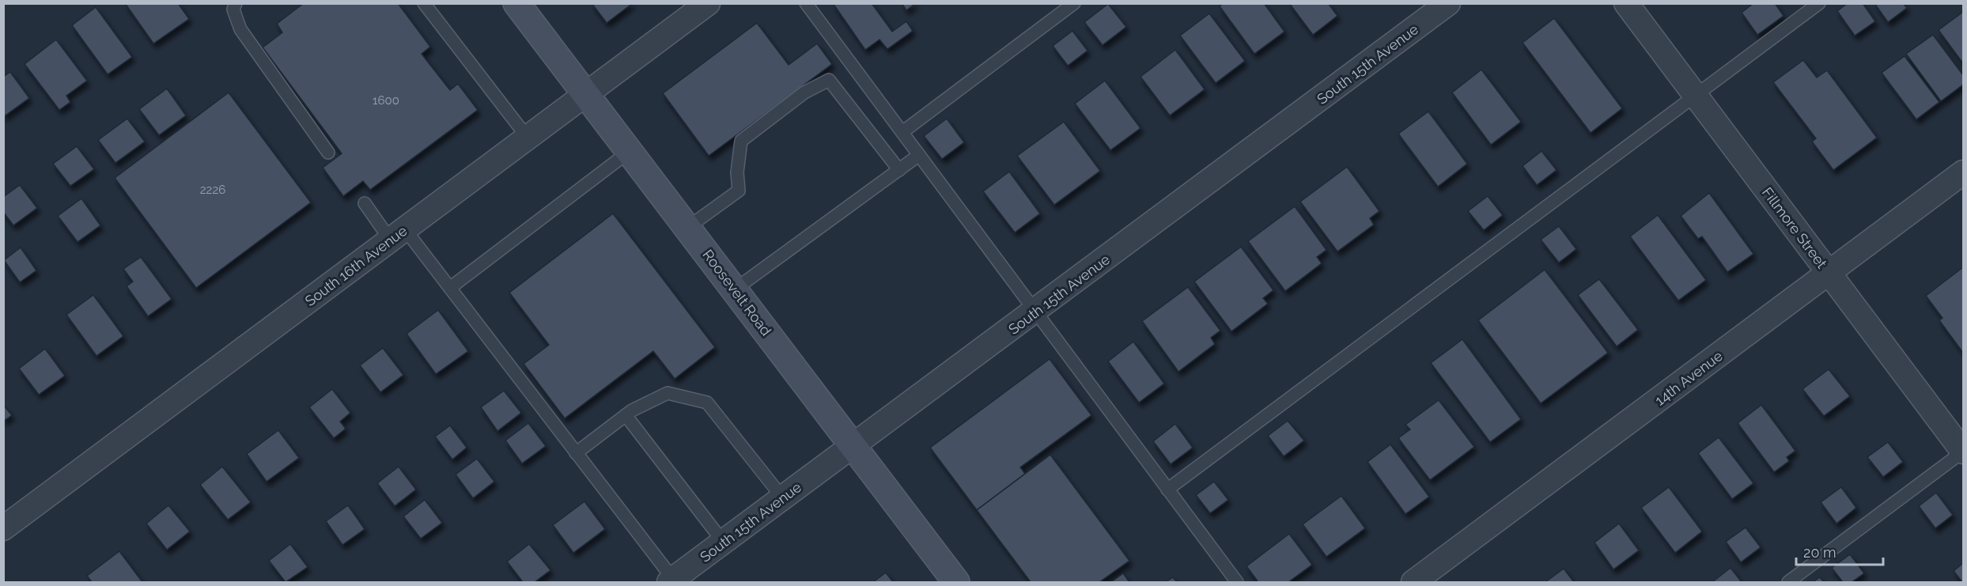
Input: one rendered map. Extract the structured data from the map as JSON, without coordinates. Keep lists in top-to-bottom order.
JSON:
{
  "streets": {
    "main road": ["Roosevelt Road"],
    "street": [
      "South 15th Avenue",
      "Fillmore Street",
      "South 16th Avenue",
      "14th Avenue"
    ]
  },
  "crossings": [
    ["South 15th Avenue", "Roosevelt Road"],
    ["Fillmore Street", "14th Avenue"],
    ["South 16th Avenue", "Roosevelt Road"]
  ],
  "house_numbers": ["1600", "2226"],
  "scale_bar": "20 m"
}
